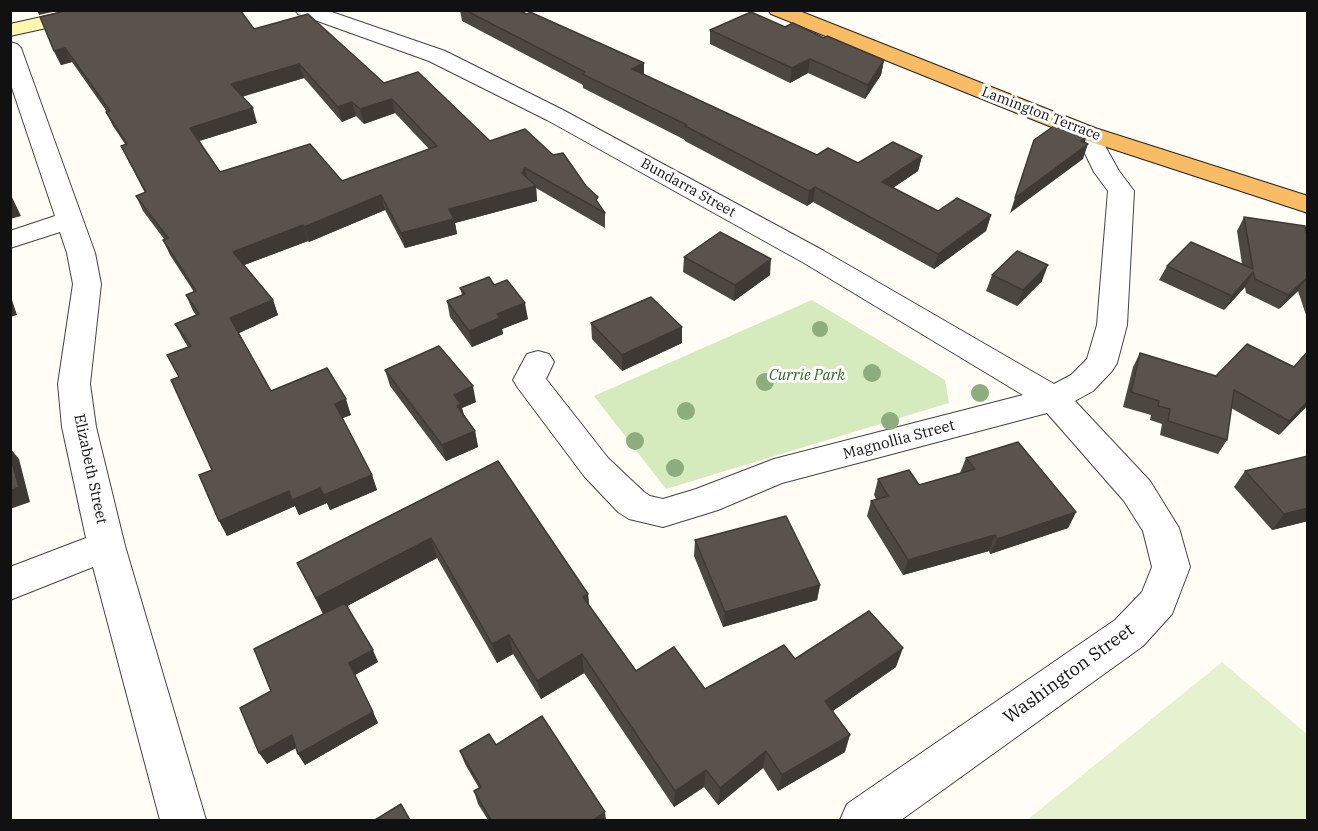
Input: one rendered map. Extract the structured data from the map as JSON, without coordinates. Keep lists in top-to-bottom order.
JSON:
{
  "streets": {
    "highway": ["Lamington Terrace"],
    "street": [
      "Bundarra Street",
      "Magnollia Street",
      "Elizabeth Street",
      "Washington Street"
    ]
  },
  "crossings": [
    ["Lamington Terrace", "Magnollia Street"],
    ["Bundarra Street", "Magnollia Street"],
    ["Bundarra Street", "Washington Street"],
    ["Magnollia Street", "Washington Street"]
  ],
  "parks": ["Currie Park"]
}
